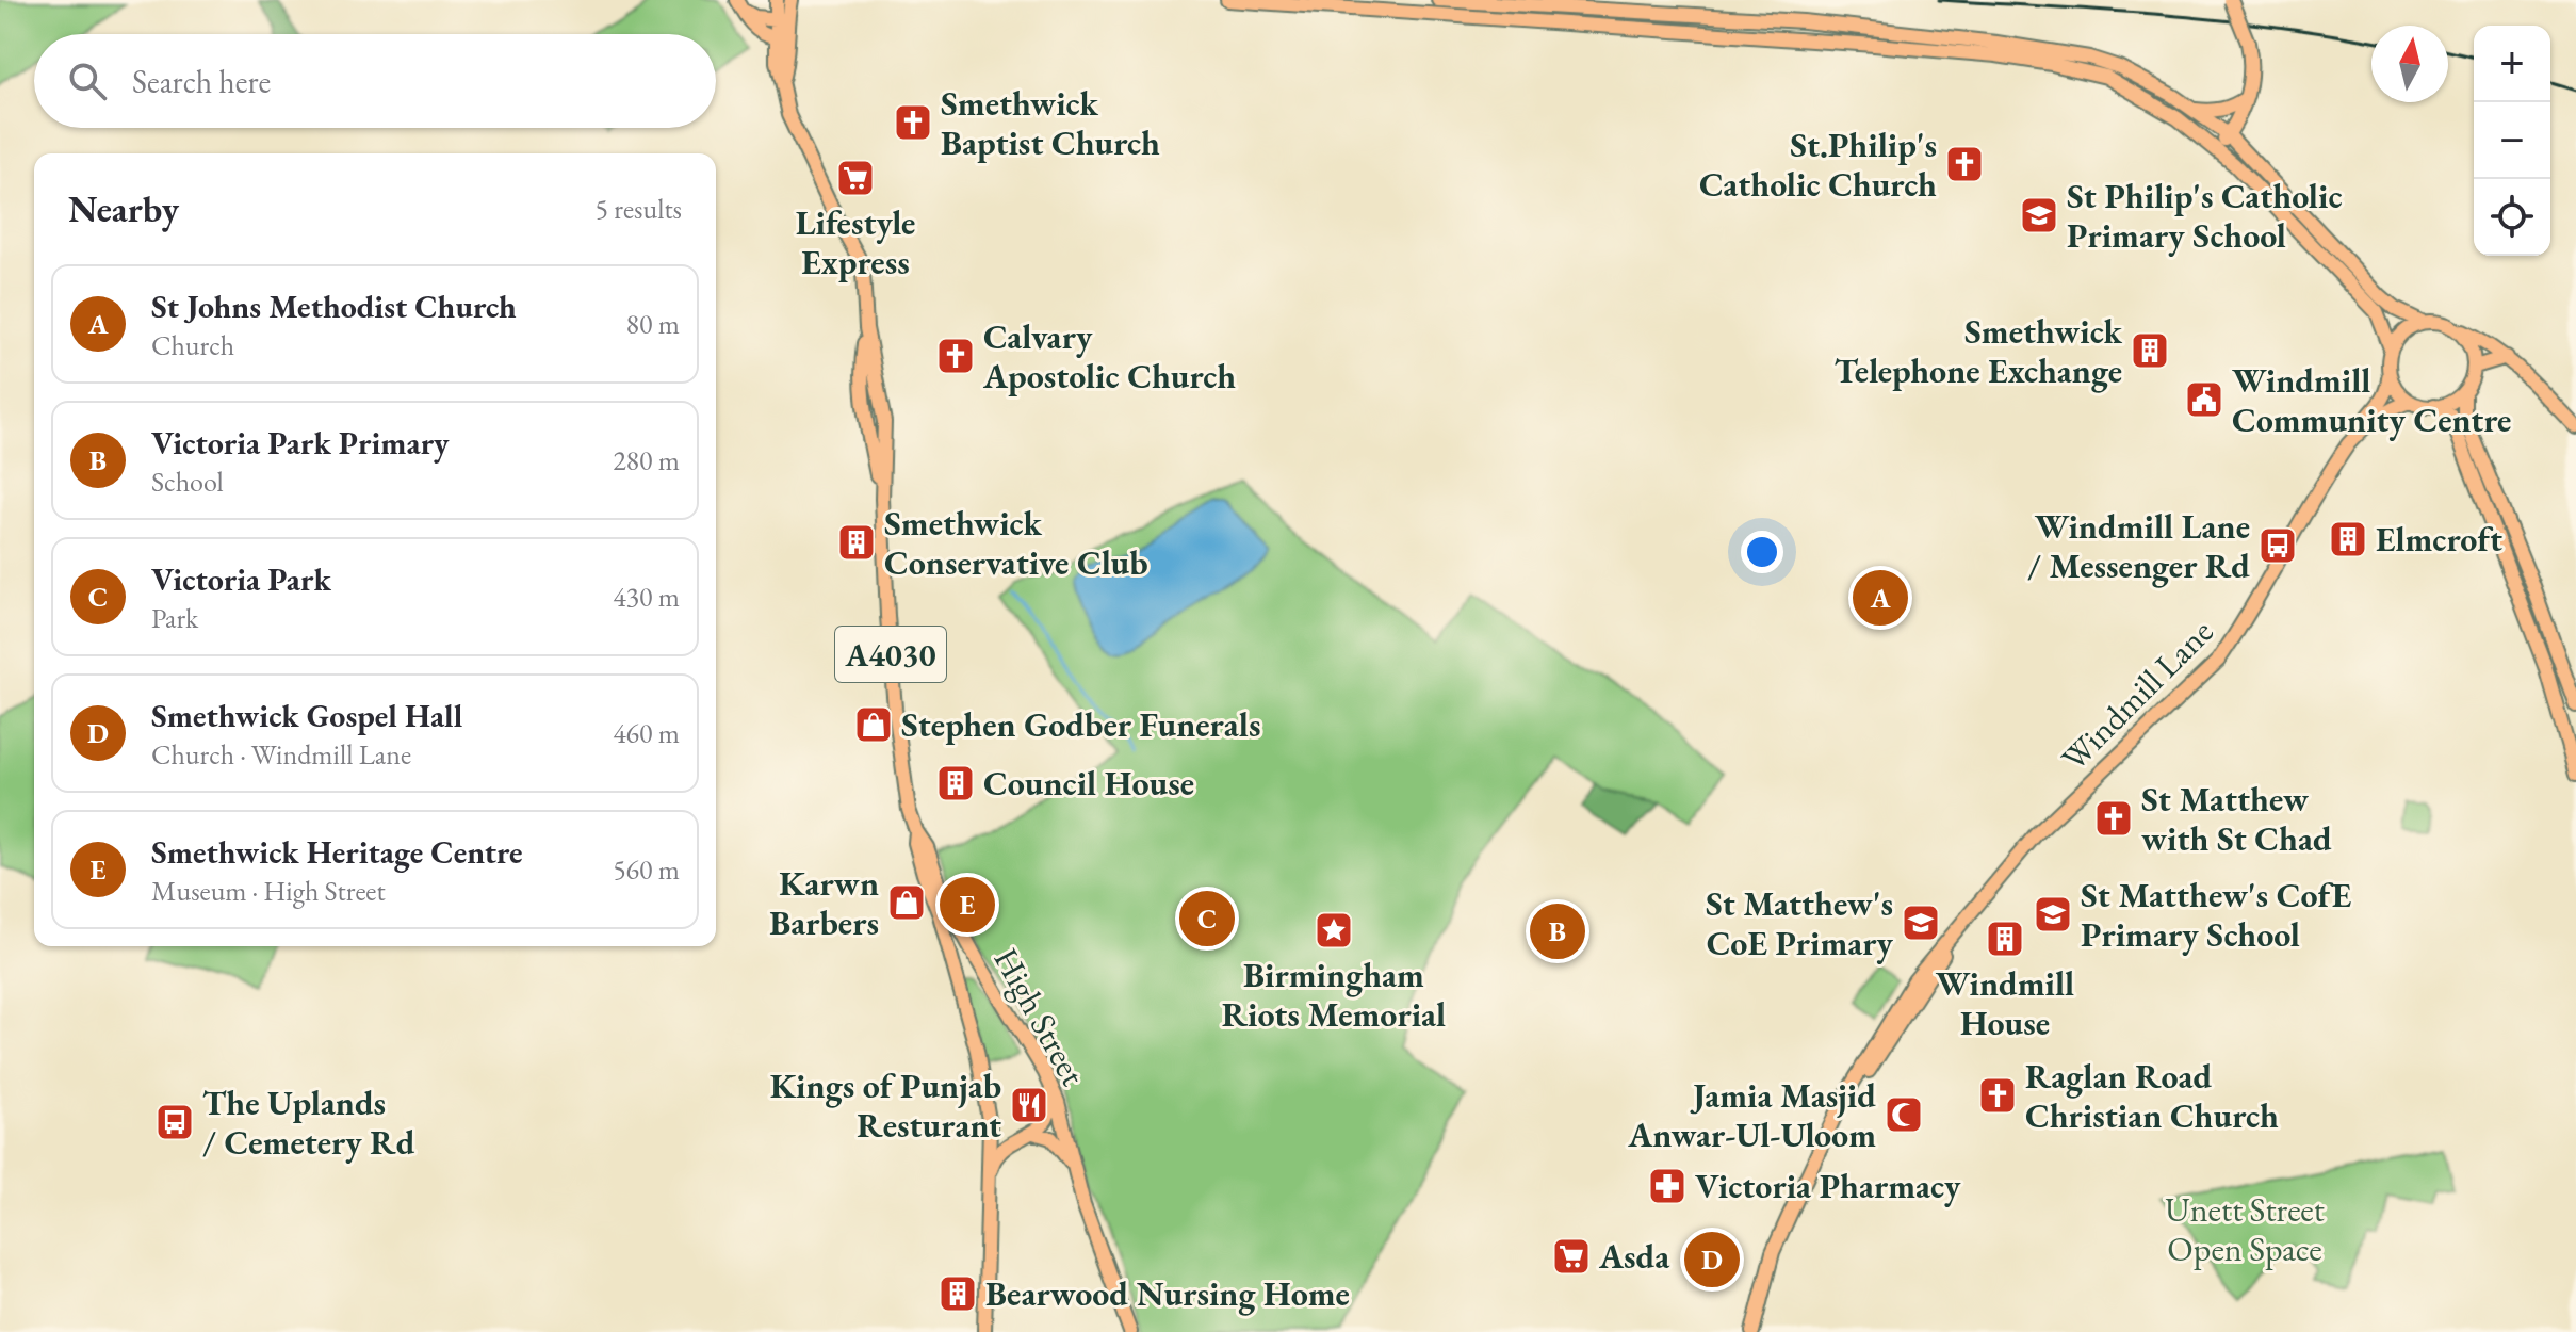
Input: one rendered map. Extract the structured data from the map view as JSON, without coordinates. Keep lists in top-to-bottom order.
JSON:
{
  "streets": {
    "main road": ["A4030", "Windmill Lane", "High Street"]
  },
  "crossings": [
    ["A4030", "High Street"]
  ],
  "parks": ["Unett Street Open Space"],
  "places": {
    "church": [
      "Smethwick Baptist Church",
      "St.Philip's Catholic Church",
      "Calvary Apostolic Church",
      "St Matthew with St Chad",
      "Raglan Road Christian Church"
    ],
    "supermarket": ["Lifestyle Express", "Asda"],
    "school or university": ["St Philip's Catholic Primary School", "St Matthew's CofE Primary School", "St Matthew's CoE Primary"],
    "building": [
      "Smethwick Telephone Exchange",
      "Elmcroft",
      "Smethwick Conservative Club",
      "Council House",
      "Windmill House",
      "Bearwood Nursing Home"
    ],
    "public building": ["Windmill Community Centre"],
    "bus stop": ["Windmill Lane / Messenger Rd", "The Uplands / Cemetery Rd"],
    "shop": ["Stephen Godber Funerals", "Karwn Barbers"],
    "place": ["Birmingham Riots Memorial"],
    "restaurant": ["Kings of Punjab Resturant"],
    "mosque": ["Jamia Masjid Anwar-Ul-Uloom"],
    "pharmacy": ["Victoria Pharmacy"]
  },
  "north": "top",
  "page": {
    "map_buttons": ["+", "−"],
    "search": "Search here",
    "heading": ["Nearby", "5 results"],
    "list": [
      {
        "mark": "A",
        "name": "St Johns Methodist Church",
        "note": "Church",
        "value": "80 m"
      },
      {
        "mark": "B",
        "name": "Victoria Park Primary",
        "note": "School",
        "value": "280 m"
      },
      {
        "mark": "C",
        "name": "Victoria Park",
        "note": "Park",
        "value": "430 m"
      },
      {
        "mark": "D",
        "name": "Smethwick Gospel Hall",
        "note": "Church · Windmill Lane",
        "value": "460 m"
      },
      {
        "mark": "E",
        "name": "Smethwick Heritage Centre",
        "note": "Museum · High Street",
        "value": "560 m"
      }
    ],
    "pins": [
      "A",
      "E",
      "C",
      "B",
      "D"
    ]
  }
}
